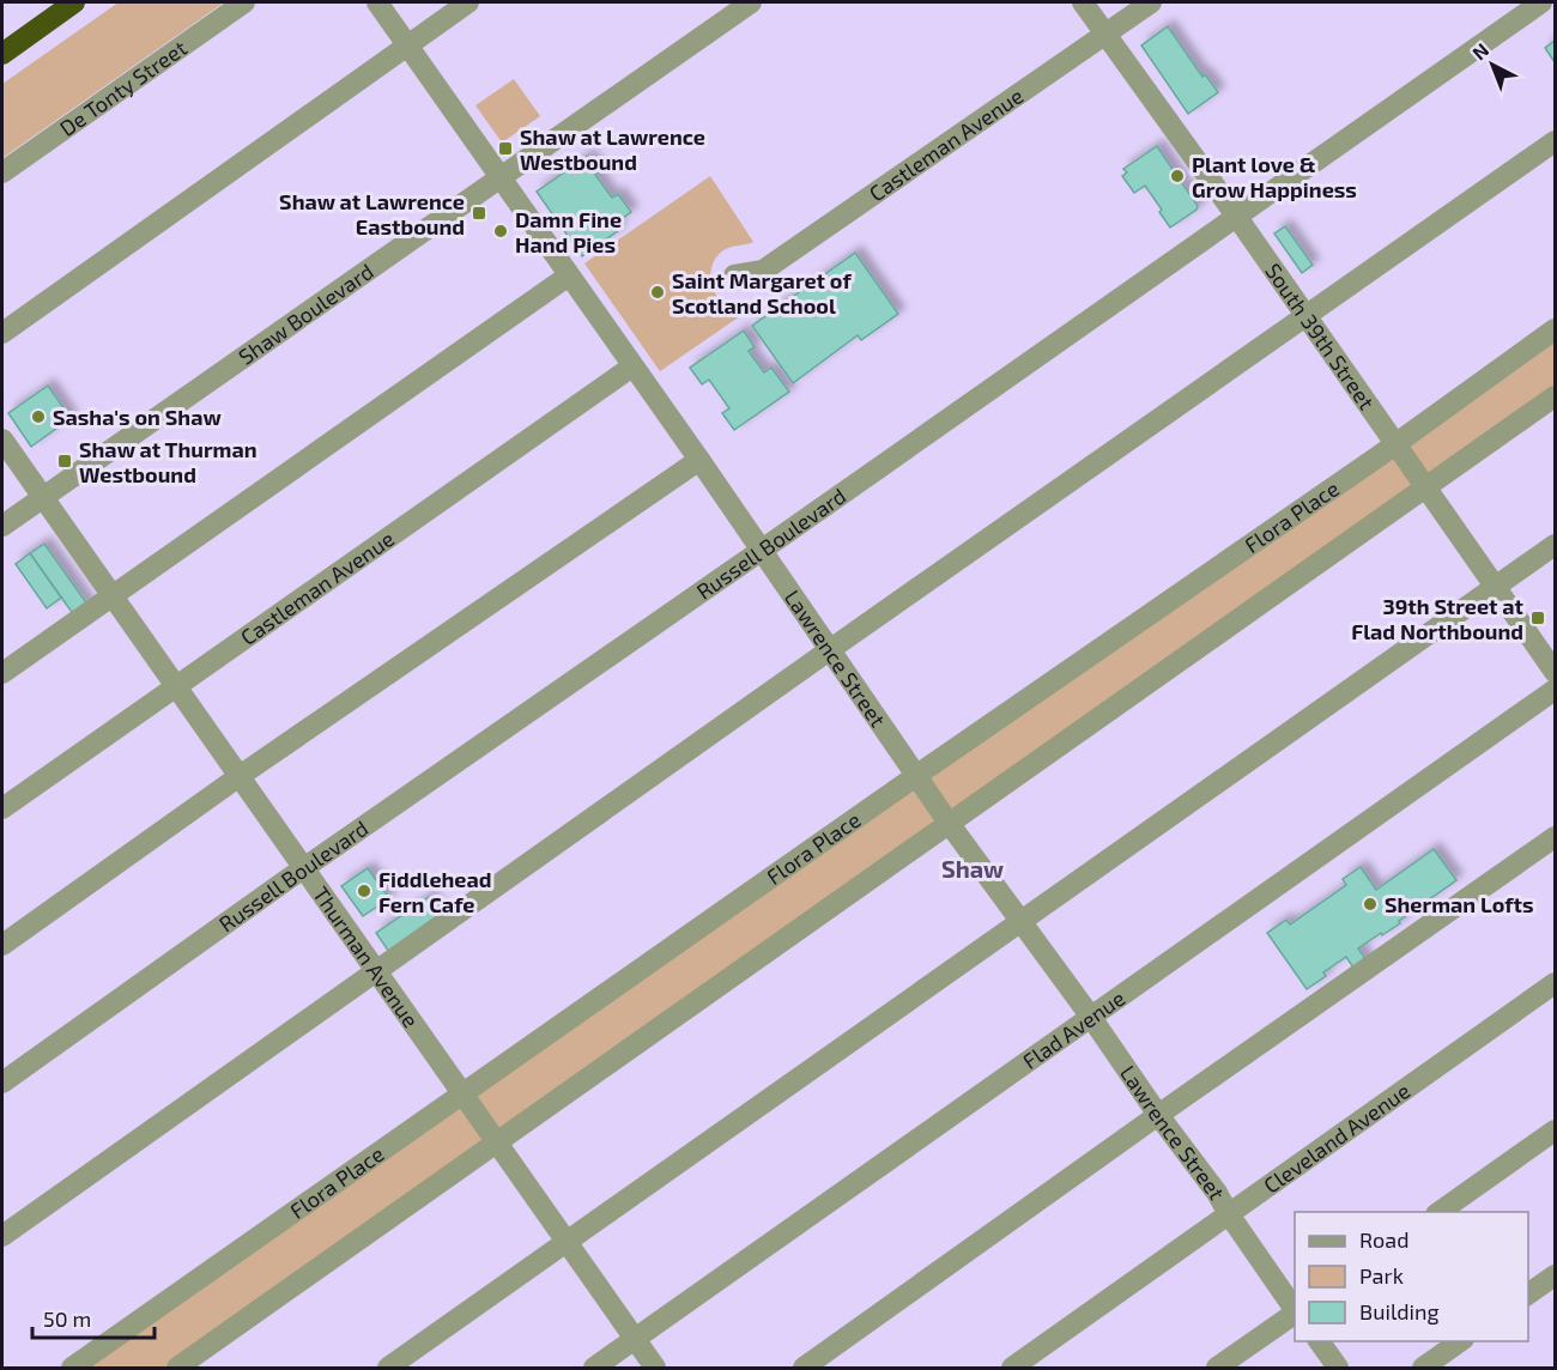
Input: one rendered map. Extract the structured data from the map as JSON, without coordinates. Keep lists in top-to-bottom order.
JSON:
{
  "streets": {
    "street": [
      "De Tonty Street",
      "Castleman Avenue",
      "Shaw Boulevard",
      "South 39th Street",
      "Flora Place",
      "Russell Boulevard",
      "Lawrence Street",
      "Thurman Avenue",
      "Flad Avenue",
      "Cleveland Avenue"
    ]
  },
  "crossings": [
    ["Castleman Avenue", "South 39th Street"],
    ["Castleman Avenue", "Lawrence Street"],
    ["Castleman Avenue", "Thurman Avenue"],
    ["Shaw Boulevard", "Lawrence Street"],
    ["Shaw Boulevard", "Thurman Avenue"],
    ["South 39th Street", "Flora Place"],
    ["South 39th Street", "Russell Boulevard"],
    ["Flora Place", "Lawrence Street"],
    ["Flora Place", "Thurman Avenue"],
    ["Russell Boulevard", "Lawrence Street"],
    ["Russell Boulevard", "Thurman Avenue"],
    ["Lawrence Street", "Flad Avenue"],
    ["Lawrence Street", "Cleveland Avenue"],
    ["Thurman Avenue", "Flad Avenue"]
  ],
  "districts": ["Shaw"],
  "places": {
    "transit": [
      "Shaw at Lawrence Westbound",
      "Shaw at Lawrence Eastbound",
      "Shaw at Thurman Westbound",
      "39th Street at Flad Northbound"
    ],
    "other": [
      "Plant love & Grow Happiness",
      "Damn Fine Hand Pies",
      "Saint Margaret of Scotland School",
      "Sasha's on Shaw",
      "Fiddlehead Fern Cafe",
      "Sherman Lofts"
    ]
  },
  "legend": ["Road", "Park", "Building"],
  "scale_bar": "50 m",
  "north": "top left"
}
